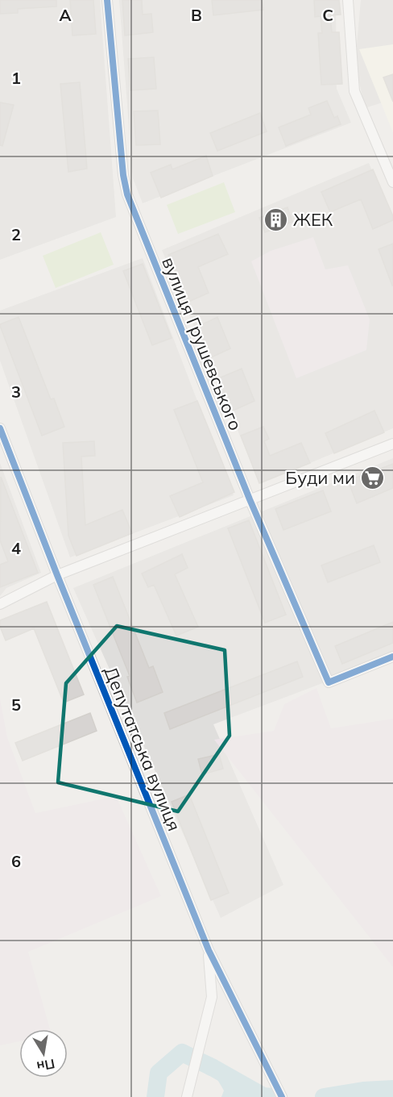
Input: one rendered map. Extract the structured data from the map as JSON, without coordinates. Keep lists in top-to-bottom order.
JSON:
{
  "streets": {
    "street": ["вулиця Грушевського", "Депутатська вулиця"]
  },
  "places": {
    "building": ["ЖЕК"],
    "supermarket": ["Буди ми"]
  },
  "north": "bottom",
  "grid": {
    "columns": ["A", "B", "C"],
    "rows": [
      "1",
      "2",
      "3",
      "4",
      "5",
      "6"
    ]
  }
}
